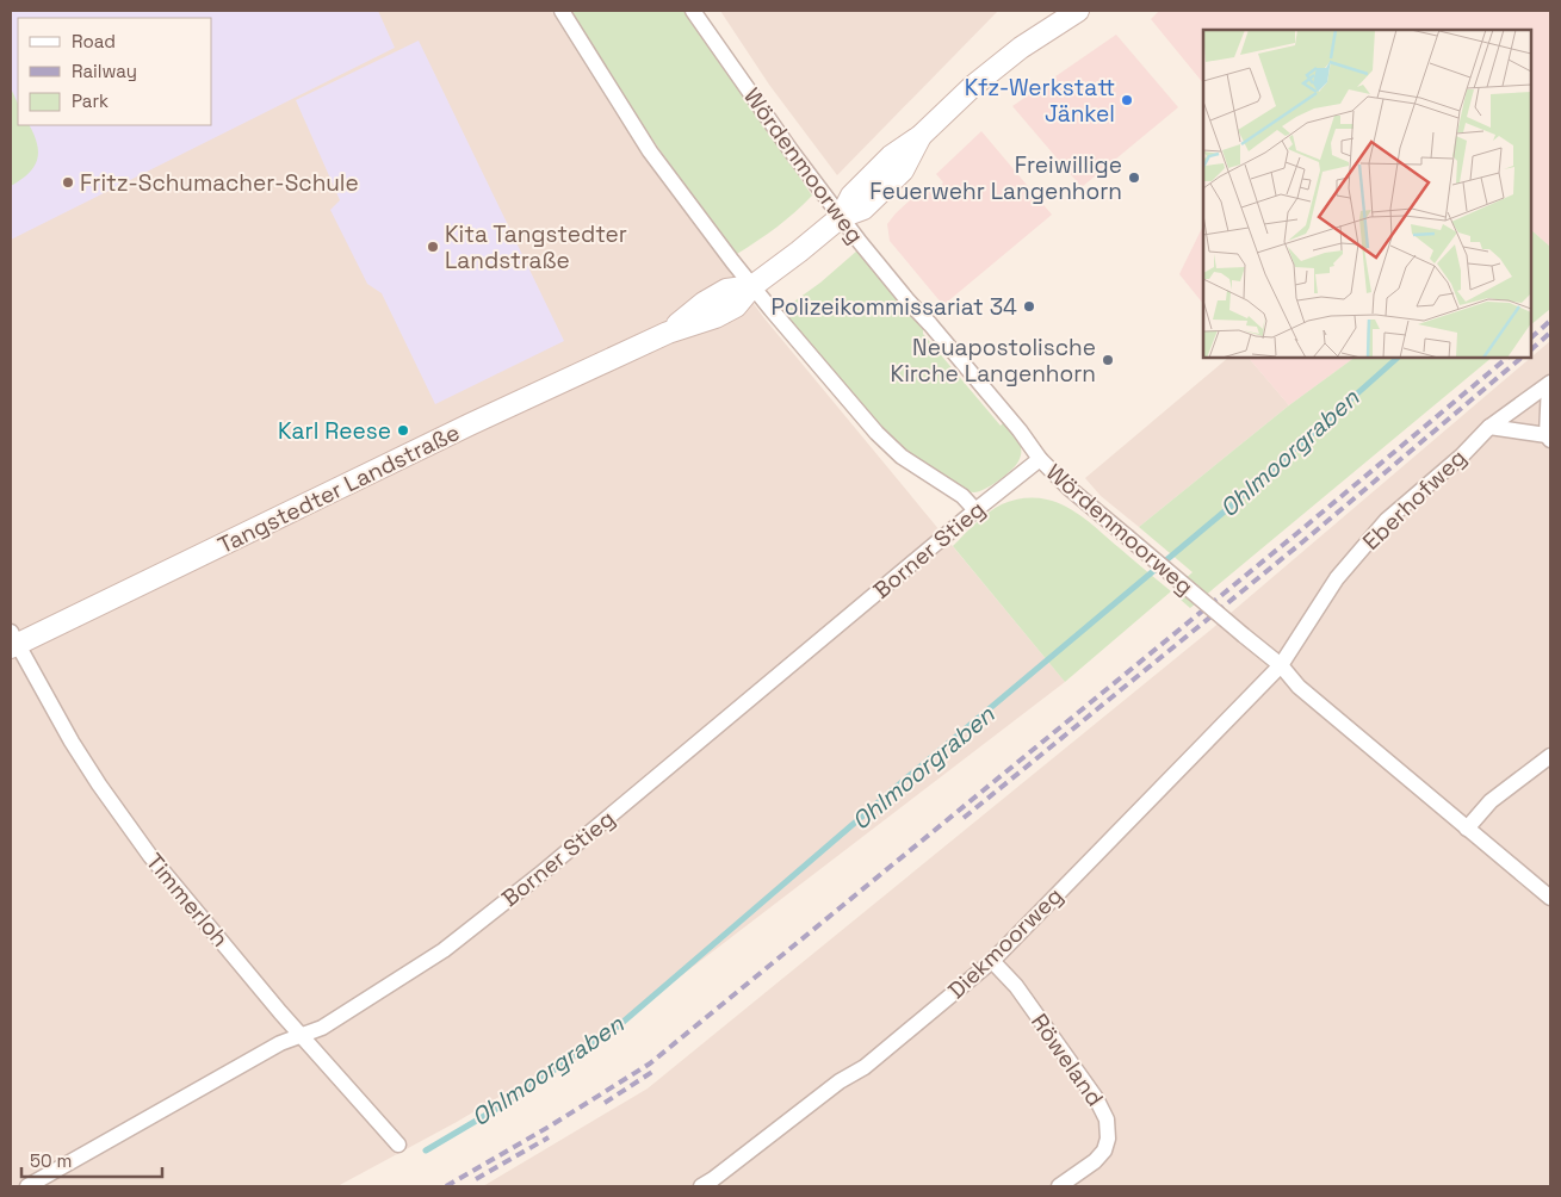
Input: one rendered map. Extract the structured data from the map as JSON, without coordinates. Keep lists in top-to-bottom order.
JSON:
{
  "streets": {
    "street": [
      "Wördenmoorweg",
      "Tangstedter Landstraße",
      "Eberhofweg",
      "Borner Stieg",
      "Timmerloh",
      "Diekmoorweg",
      "Röweland"
    ]
  },
  "crossings": [
    ["Wördenmoorweg", "Tangstedter Landstraße"],
    ["Wördenmoorweg", "Eberhofweg"],
    ["Wördenmoorweg", "Borner Stieg"],
    ["Wördenmoorweg", "Diekmoorweg"],
    ["Tangstedter Landstraße", "Timmerloh"],
    ["Eberhofweg", "Diekmoorweg"],
    ["Borner Stieg", "Timmerloh"],
    ["Diekmoorweg", "Röweland"]
  ],
  "water": ["Ohlmoorgraben"],
  "places": [
    "Kfz-Werkstatt Jänkel",
    "Freiwillige Feuerwehr Langenhorn",
    "Fritz-Schumacher-Schule",
    "Kita Tangstedter Landstraße",
    "Polizeikommissariat 34",
    "Neuapostolische Kirche Langenhorn",
    "Karl Reese"
  ],
  "legend": ["Road", "Railway", "Park"],
  "scale_bar": "50 m"
}
